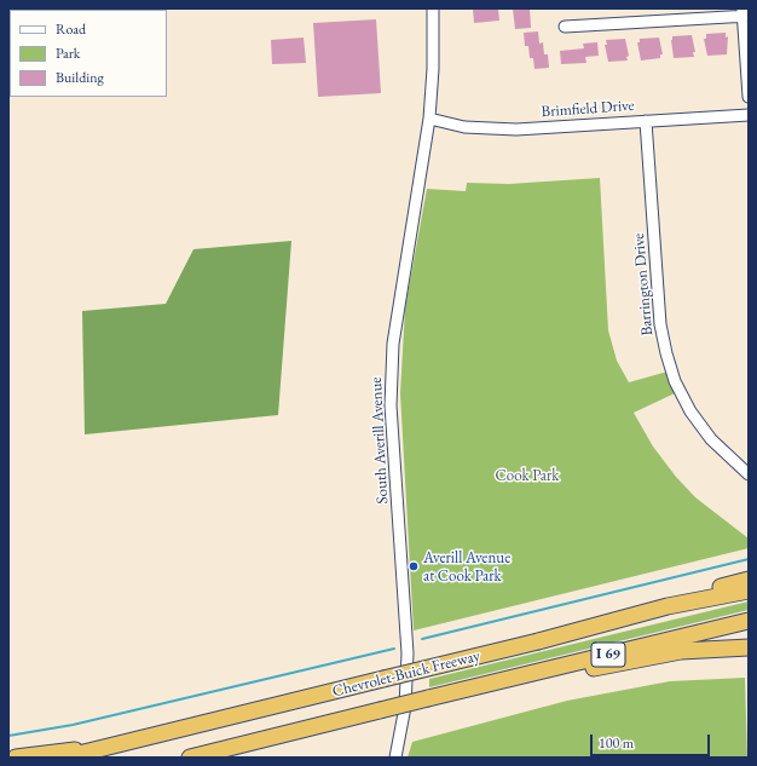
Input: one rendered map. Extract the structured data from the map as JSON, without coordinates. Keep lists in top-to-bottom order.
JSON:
{
  "streets": {
    "highway": ["I 69", "Chevrolet-Buick Freeway"],
    "street": ["Brimfield Drive", "Barrington Drive", "South Averill Avenue"]
  },
  "crossings": [
    ["Brimfield Drive", "Barrington Drive"],
    ["Brimfield Drive", "South Averill Avenue"]
  ],
  "parks": ["Cook Park"],
  "places": ["Averill Avenue at Cook Park"],
  "legend": ["Road", "Park", "Building"],
  "scale_bar": "100 m"
}
